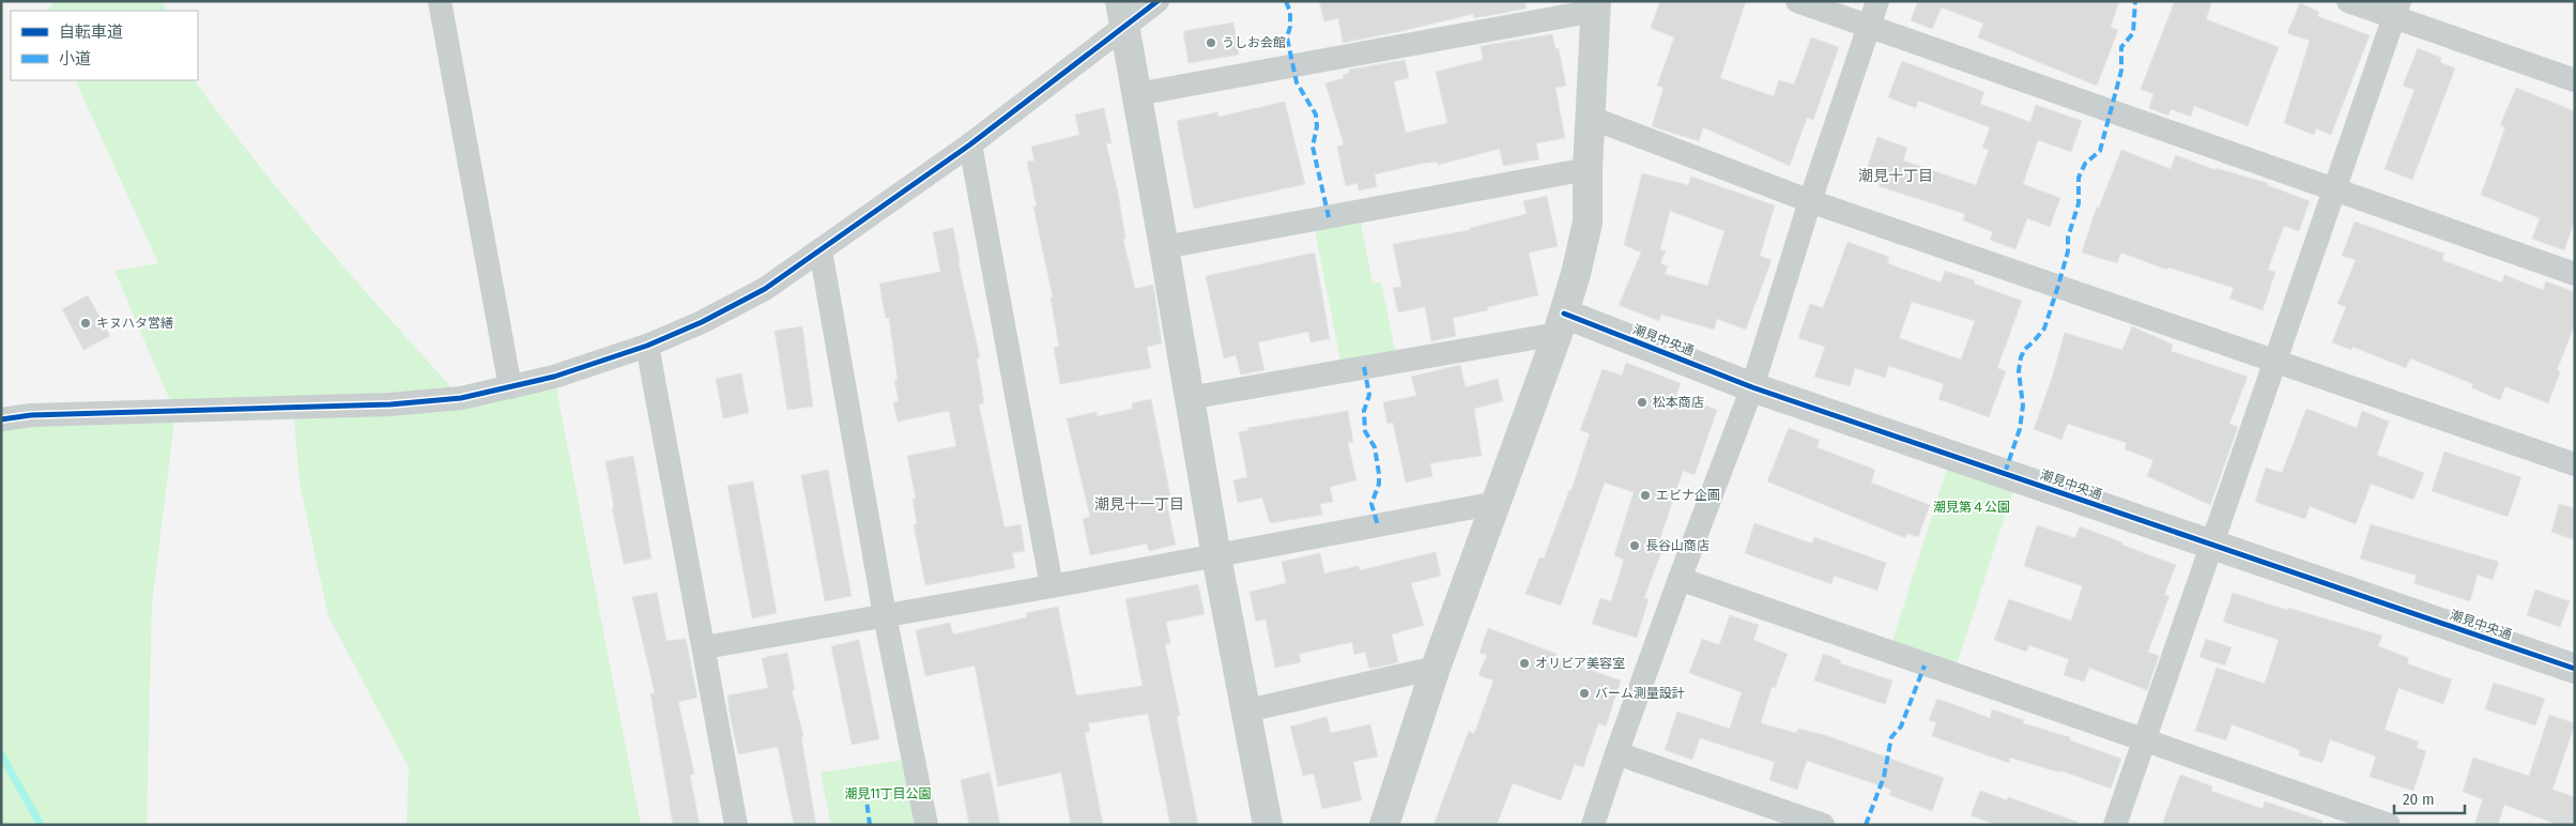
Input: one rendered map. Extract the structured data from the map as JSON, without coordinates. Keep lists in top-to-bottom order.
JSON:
{
  "streets": {
    "street": ["潮見中央通"]
  },
  "districts": ["潮見十丁目", "潮見十一丁目"],
  "parks": ["潮見第４公園", "潮見11丁目公園"],
  "places": [
    "うしお会館",
    "キヌハタ営繕",
    "松本商店",
    "エビナ企画",
    "長谷山商店",
    "オリビア美容室",
    "バーム測量設計"
  ],
  "legend": ["自転車道", "小道"],
  "scale_bar": "20 m"
}
